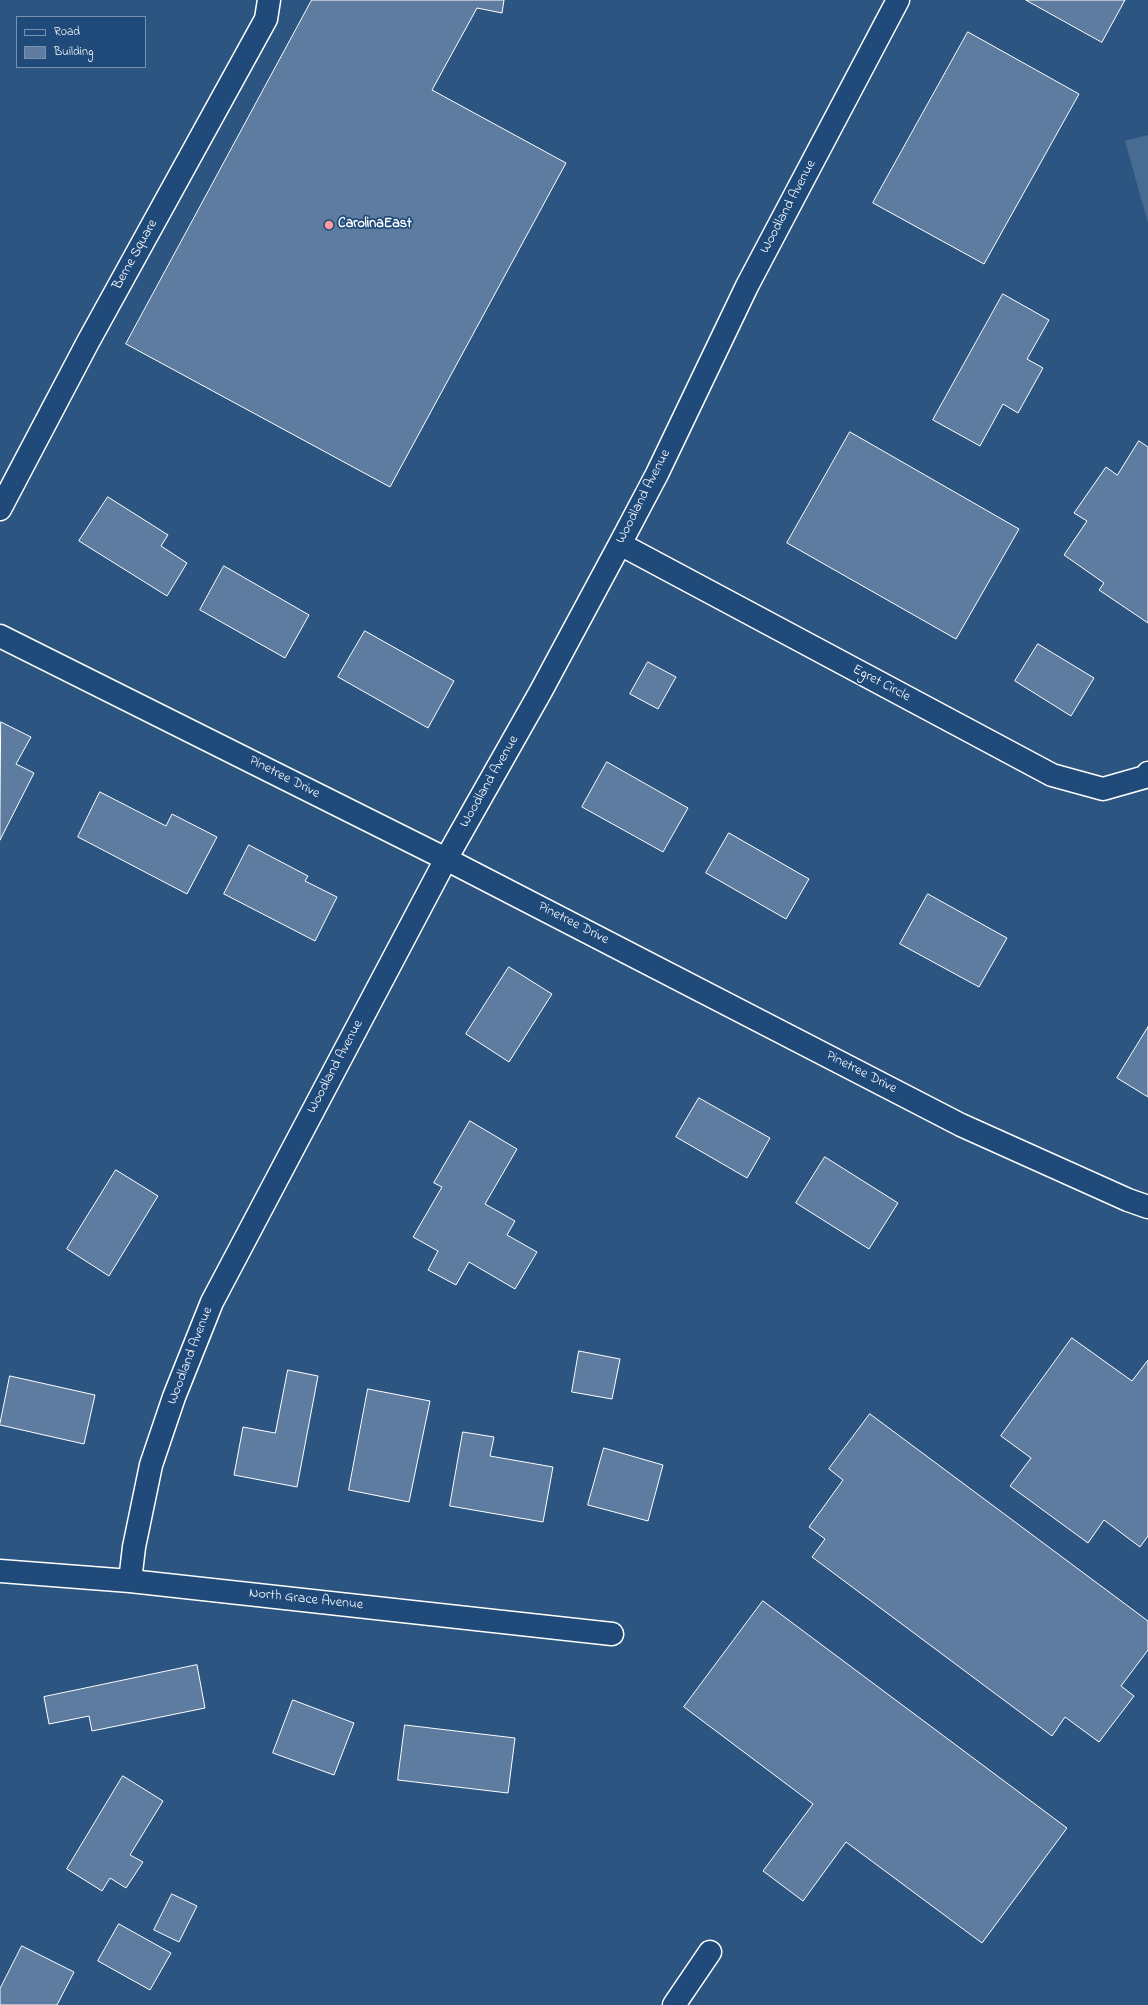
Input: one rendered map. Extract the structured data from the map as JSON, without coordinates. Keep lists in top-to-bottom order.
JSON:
{
  "streets": {
    "street": [
      "Woodland Avenue",
      "Berne Square",
      "Egret Circle",
      "Pinetree Drive",
      "North Grace Avenue"
    ]
  },
  "crossings": [
    ["Woodland Avenue", "Egret Circle"],
    ["Woodland Avenue", "Pinetree Drive"],
    ["Woodland Avenue", "North Grace Avenue"]
  ],
  "places": ["CarolinaEast"],
  "legend": ["Road", "Building"]
}
